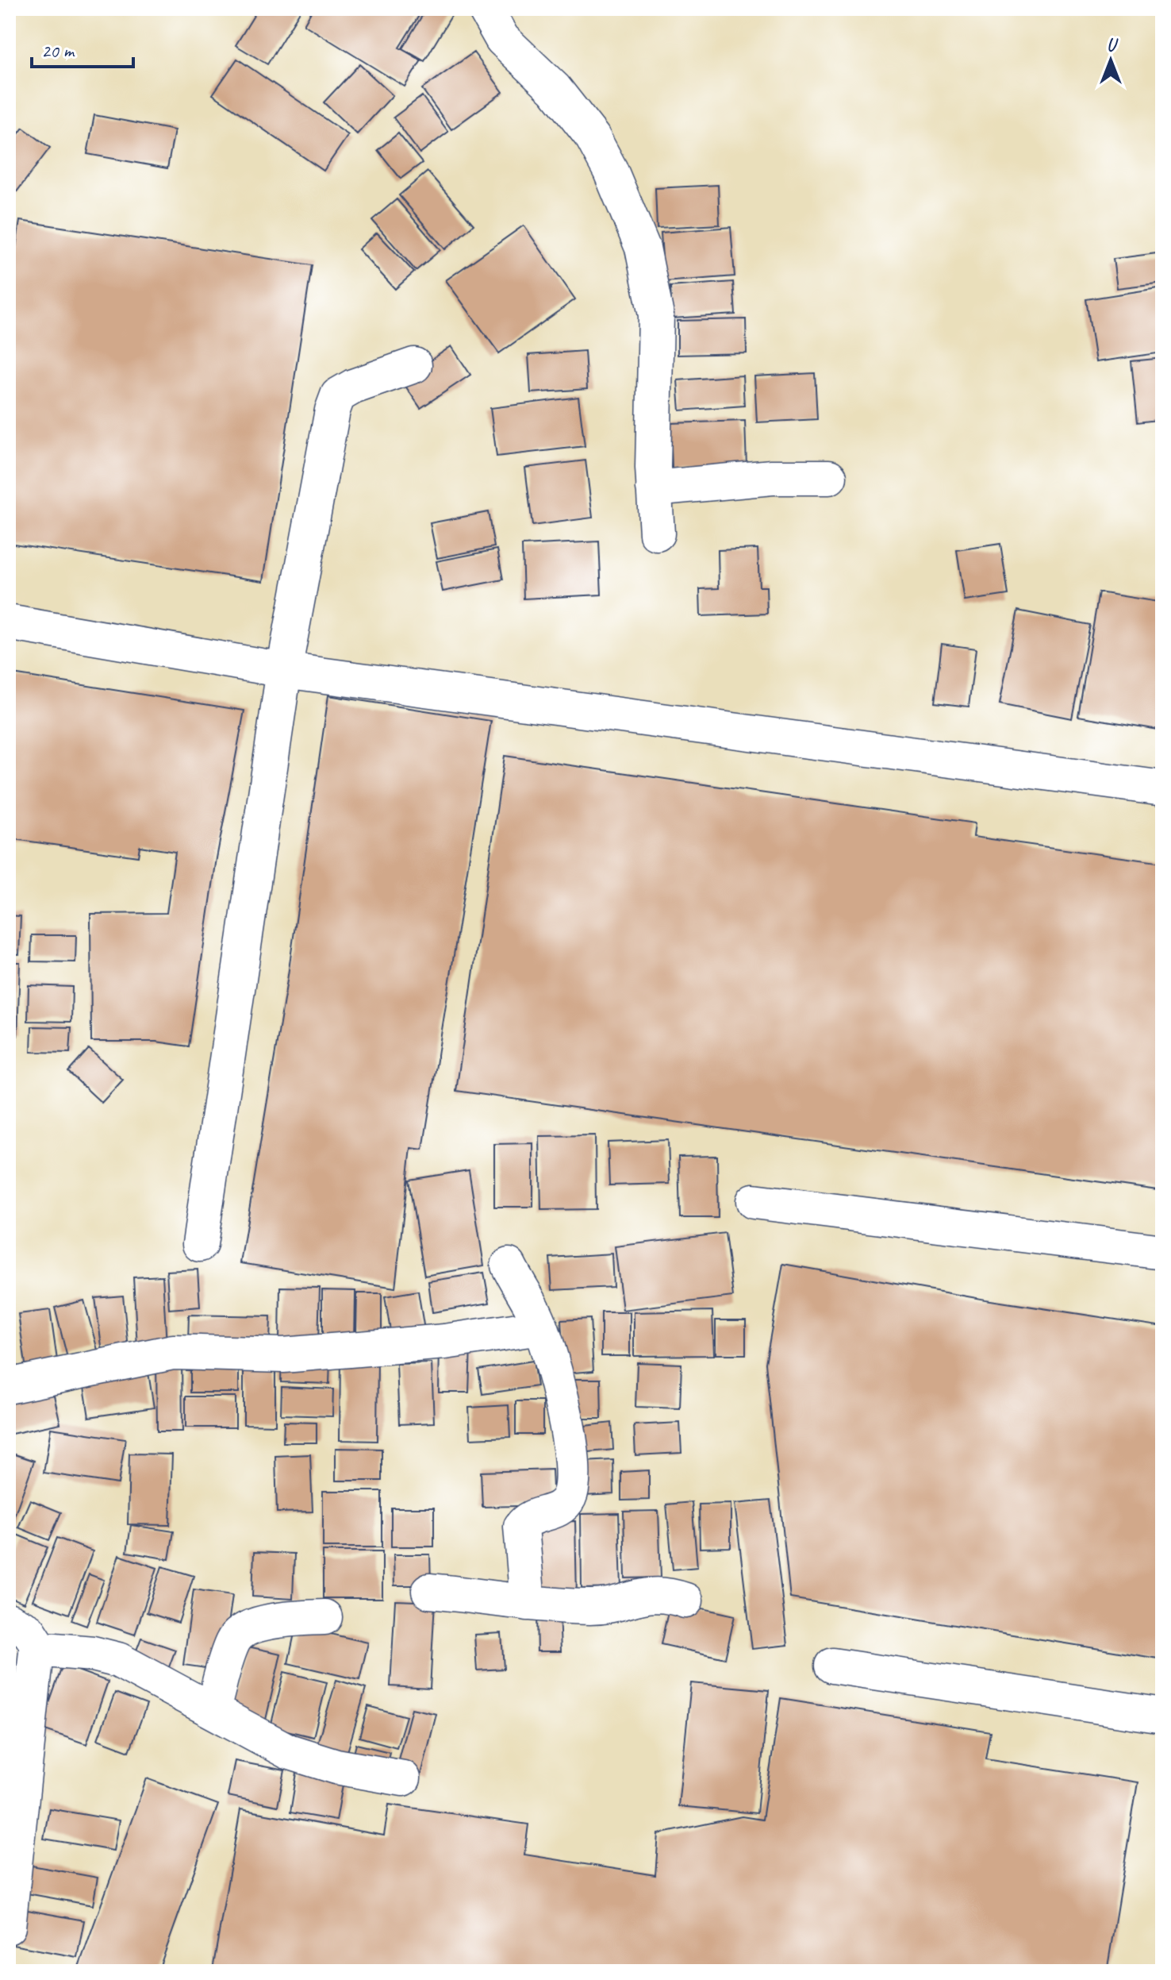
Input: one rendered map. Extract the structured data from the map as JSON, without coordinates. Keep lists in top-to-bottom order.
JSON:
{
  "scale_bar": "20 m",
  "north": "top"
}
